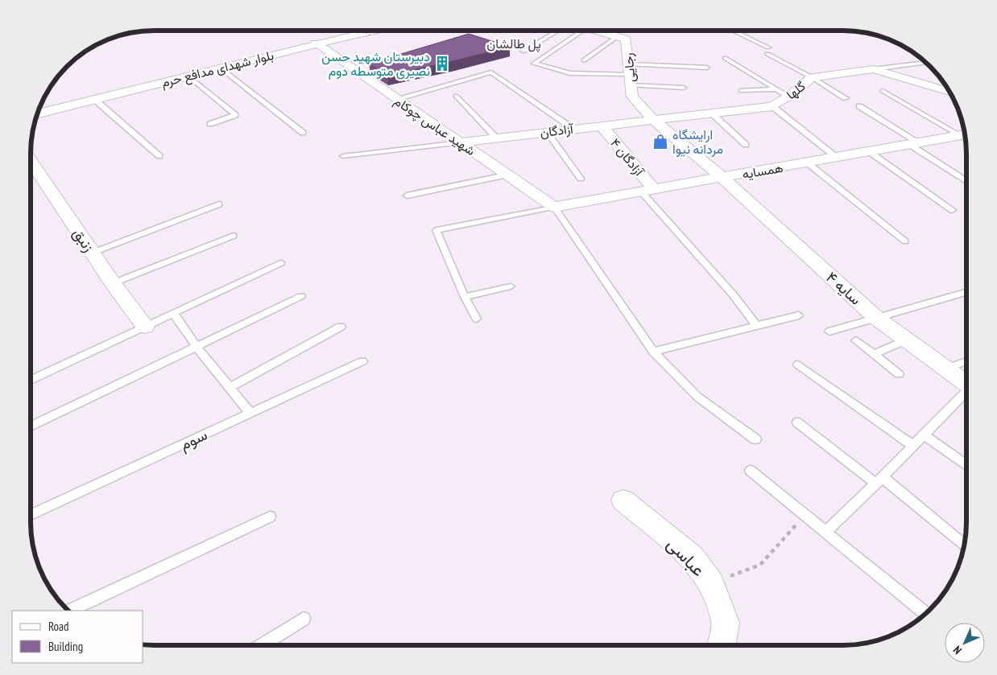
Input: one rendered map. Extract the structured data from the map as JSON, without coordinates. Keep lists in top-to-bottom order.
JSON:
{
  "streets": {
    "main road": ["بلوار شهدای مدافع حرم"],
    "street": [
      "رجایی",
      "گلها",
      "شهید عباس چوکام",
      "آزادگان",
      "آزادگان ۴",
      "همسایه",
      "زنبق",
      "سایه ۴",
      "عباسی"
    ],
    "lane": ["سوم"]
  },
  "crossings": [
    ["رجایی", "گلها"],
    ["رجایی", "آزادگان"],
    ["رجایی", "همسایه"],
    ["رجایی", "سایه ۴"],
    ["بلوار شهدای مدافع حرم", "شهید عباس چوکام"],
    ["گلها", "آزادگان"],
    ["شهید عباس چوکام", "آزادگان"],
    ["شهید عباس چوکام", "همسایه"],
    ["آزادگان", "آزادگان ۴"],
    ["آزادگان ۴", "همسایه"],
    ["همسایه", "سایه ۴"]
  ],
  "districts": ["پل طالشان"],
  "places": {
    "building": ["دبیرستان شهید حسن نصیری متوسطه دوم"],
    "shop": ["ارایشگاه مردانه نیوا"]
  },
  "legend": ["Road", "Building"],
  "north": "bottom left"
}
